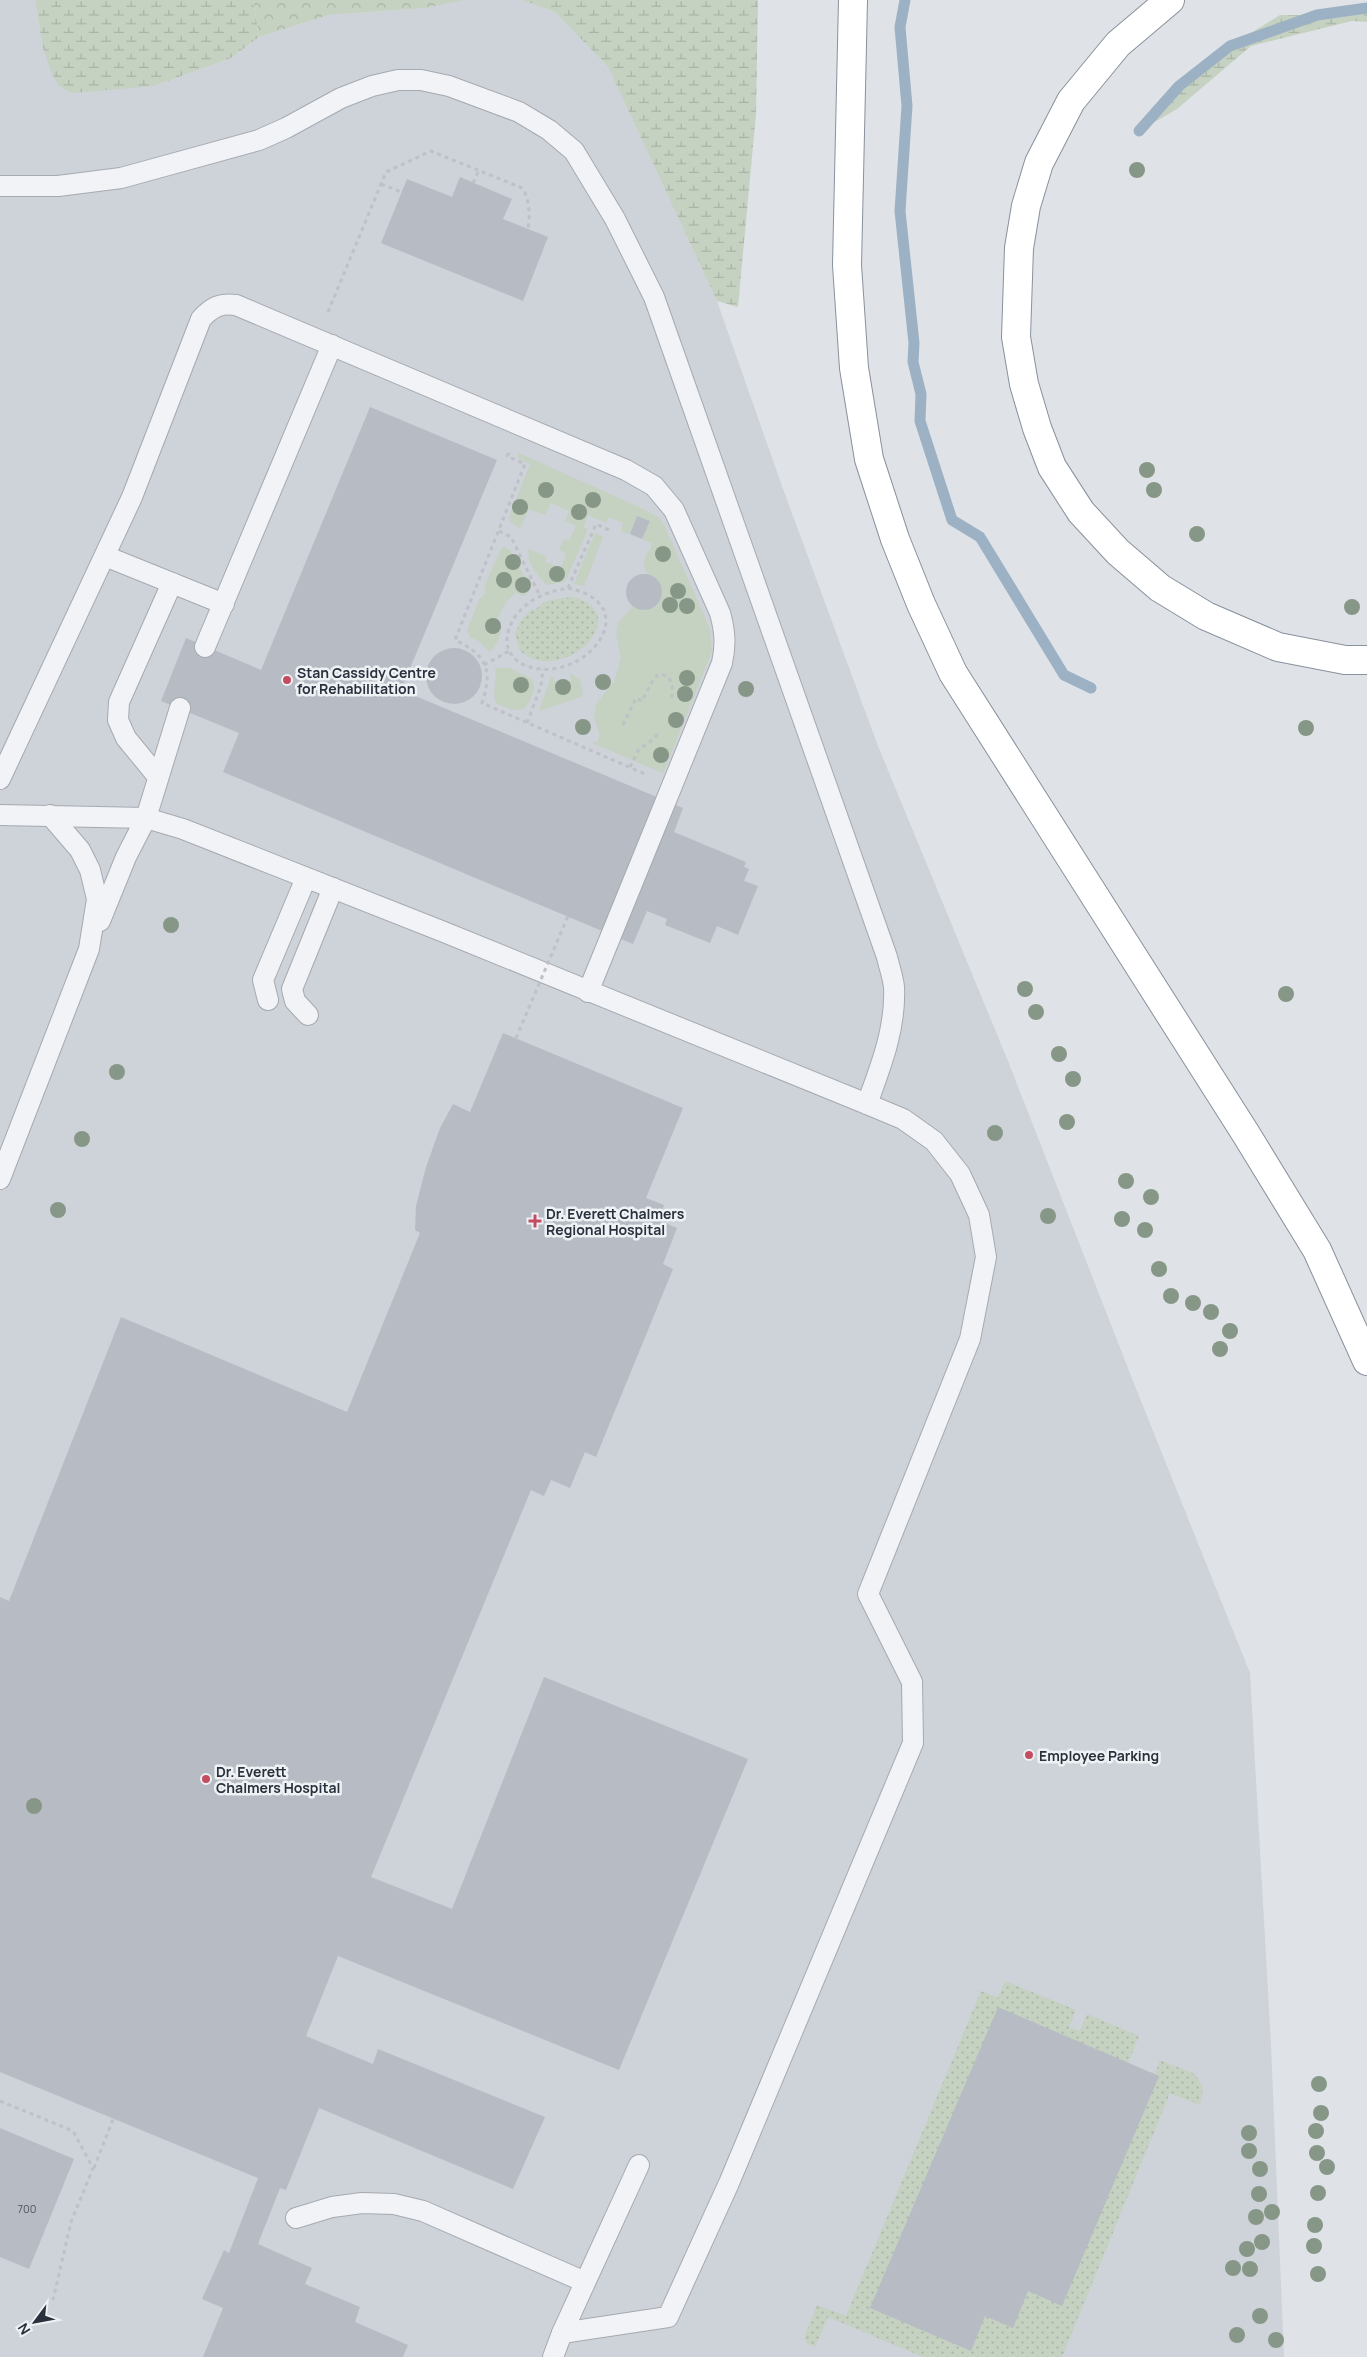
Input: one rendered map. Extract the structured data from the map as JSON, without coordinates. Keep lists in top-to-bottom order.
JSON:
{
  "places": {
    "other": ["Stan Cassidy Centre for Rehabilitation", "Employee Parking", "Dr. Everett Chalmers Hospital"],
    "health": ["Dr. Everett Chalmers Regional Hospital"]
  },
  "house_numbers": ["700"],
  "north": "bottom left"
}
